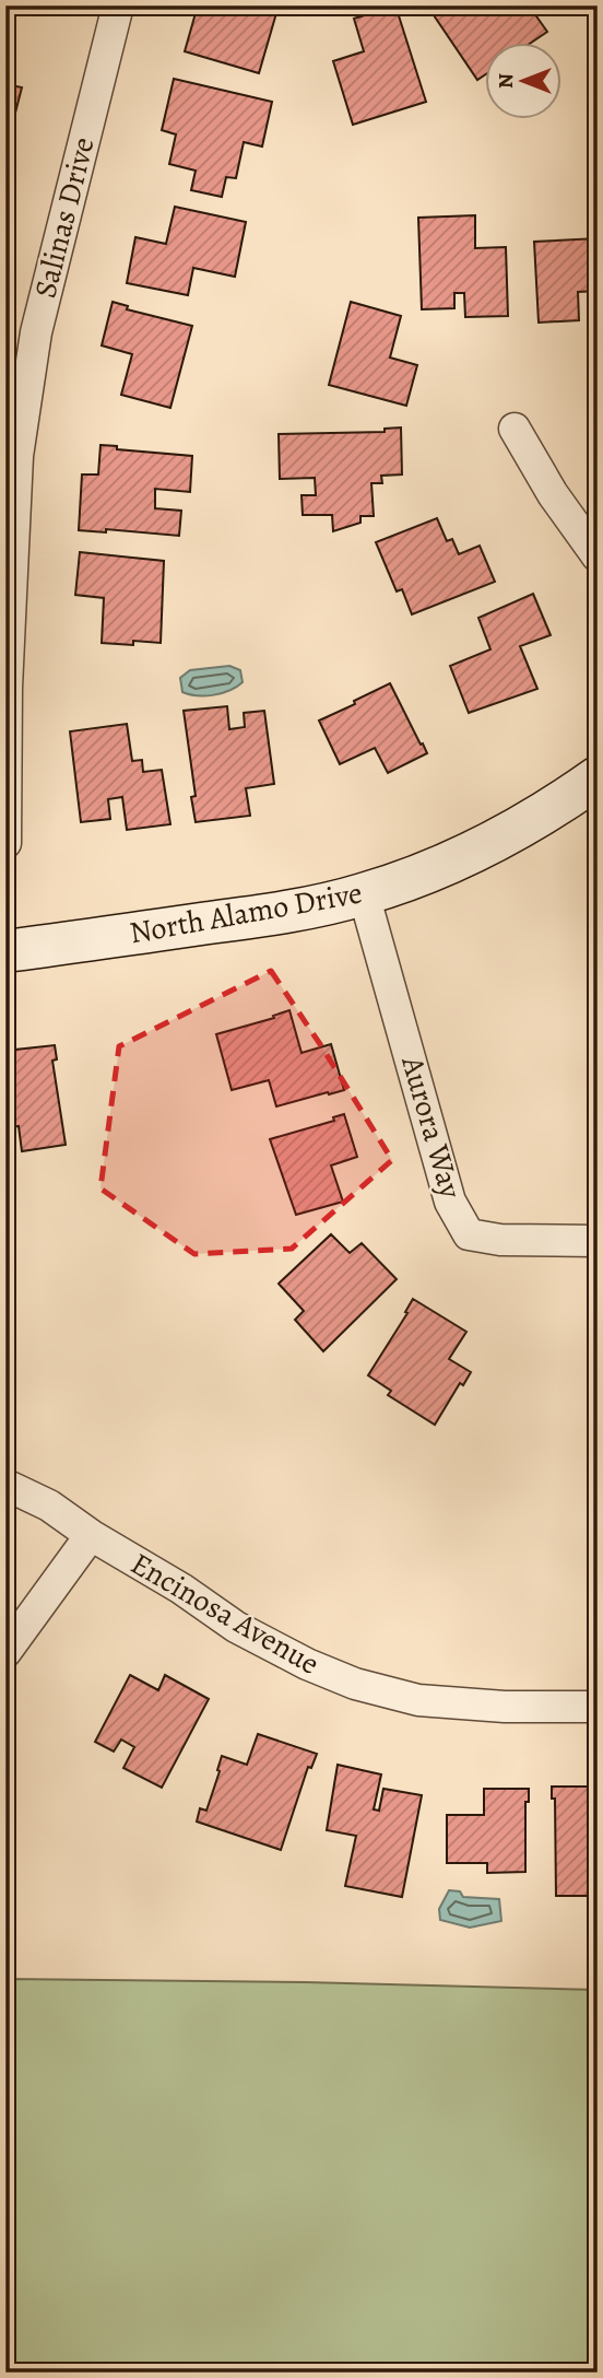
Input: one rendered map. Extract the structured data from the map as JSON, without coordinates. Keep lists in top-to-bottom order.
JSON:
{
  "streets": {
    "street": [
      "Salinas Drive",
      "North Alamo Drive",
      "Aurora Way",
      "Encinosa Avenue"
    ]
  },
  "crossings": [
    ["North Alamo Drive", "Aurora Way"]
  ],
  "north": "left"
}
